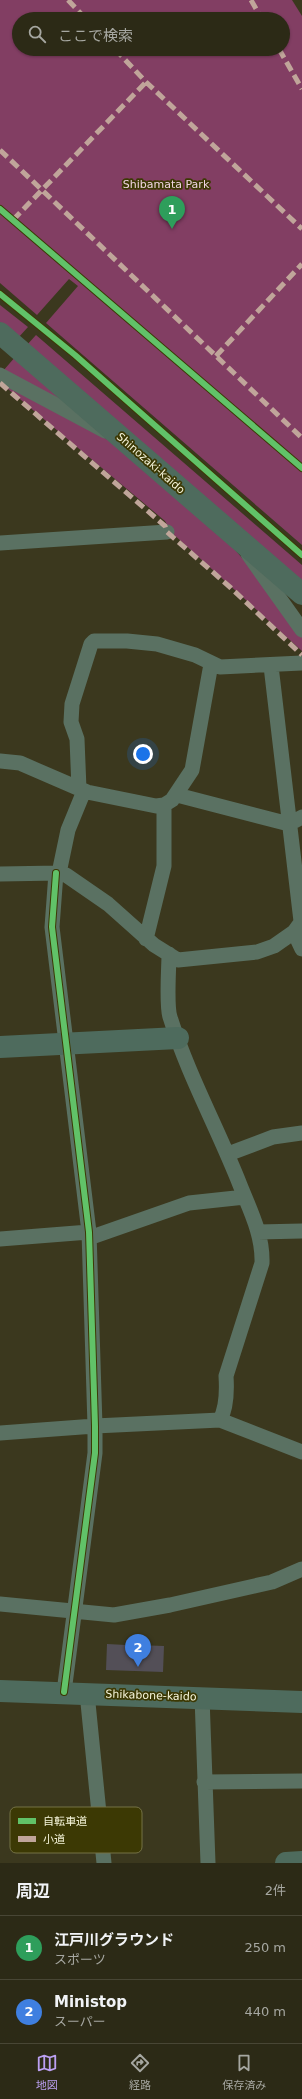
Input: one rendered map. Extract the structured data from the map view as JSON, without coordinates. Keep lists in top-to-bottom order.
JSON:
{
  "streets": {
    "street": ["Shinozaki-kaido", "Shikabone-kaido"]
  },
  "parks": ["Shibamata Park"],
  "legend": ["自転車道", "小道"],
  "page": {
    "search": "ここで検索",
    "pins": ["1", "2"],
    "heading": ["周辺", "2件"],
    "list": [
      {
        "mark": "1",
        "name": "江戸川グラウンド",
        "note": "スポーツ",
        "value": "250 m"
      },
      {
        "mark": "2",
        "name": "Ministop",
        "note": "スーパー",
        "value": "440 m"
      }
    ],
    "nav": ["地図", "経路", "保存済み"]
  }
}
